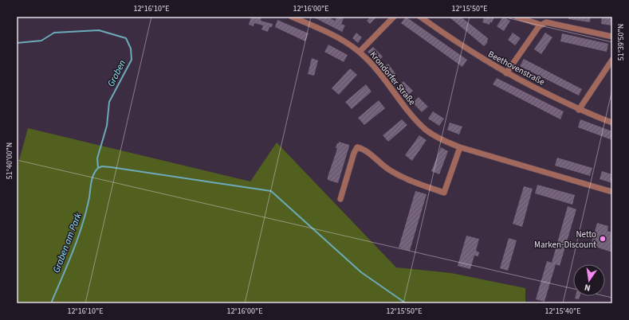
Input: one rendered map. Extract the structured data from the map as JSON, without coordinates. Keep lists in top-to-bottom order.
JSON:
{
  "streets": {
    "street": ["Beethovenstraße", "Krondorfer Straße"]
  },
  "water": ["Graben", "Graben am Park"],
  "places": ["Netto Marken-Discount"],
  "north": "bottom",
  "coordinates": [
    "12°16'10\"E",
    "12°16'00\"E",
    "12°15'50\"E",
    "51°39'50\"N",
    "51°40'00\"N",
    "12°15'40\"E"
  ]
}
